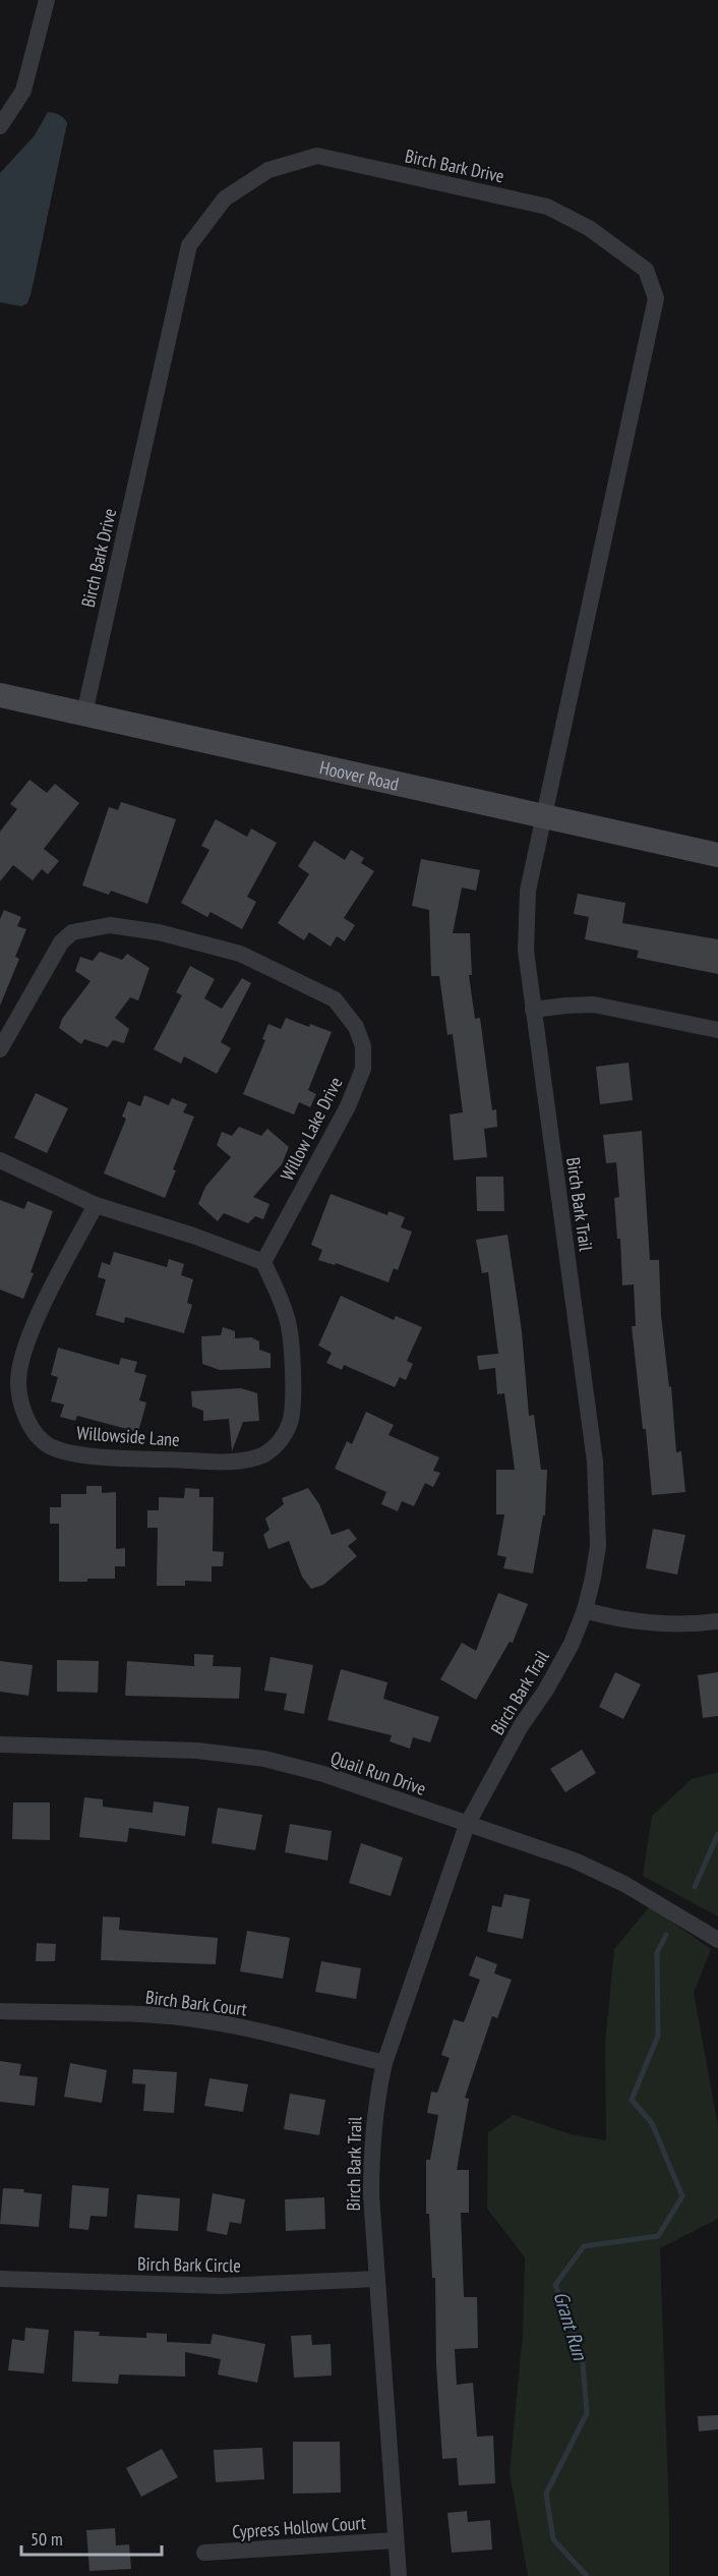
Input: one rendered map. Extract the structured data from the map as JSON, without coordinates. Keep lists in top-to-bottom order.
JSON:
{
  "streets": {
    "main road": ["Hoover Road"],
    "street": [
      "Birch Bark Drive",
      "Willow Lake Drive",
      "Birch Bark Trail",
      "Willowside Lane",
      "Quail Run Drive",
      "Birch Bark Court",
      "Birch Bark Circle",
      "Cypress Hollow Court"
    ]
  },
  "crossings": [
    ["Birch Bark Drive", "Hoover Road"],
    ["Birch Bark Drive", "Birch Bark Trail"],
    ["Hoover Road", "Birch Bark Trail"],
    ["Willow Lake Drive", "Willowside Lane"],
    ["Birch Bark Trail", "Quail Run Drive"],
    ["Birch Bark Trail", "Birch Bark Court"],
    ["Birch Bark Trail", "Birch Bark Circle"],
    ["Birch Bark Trail", "Cypress Hollow Court"]
  ],
  "water": ["Grant Run"],
  "scale_bar": "50 m"
}
